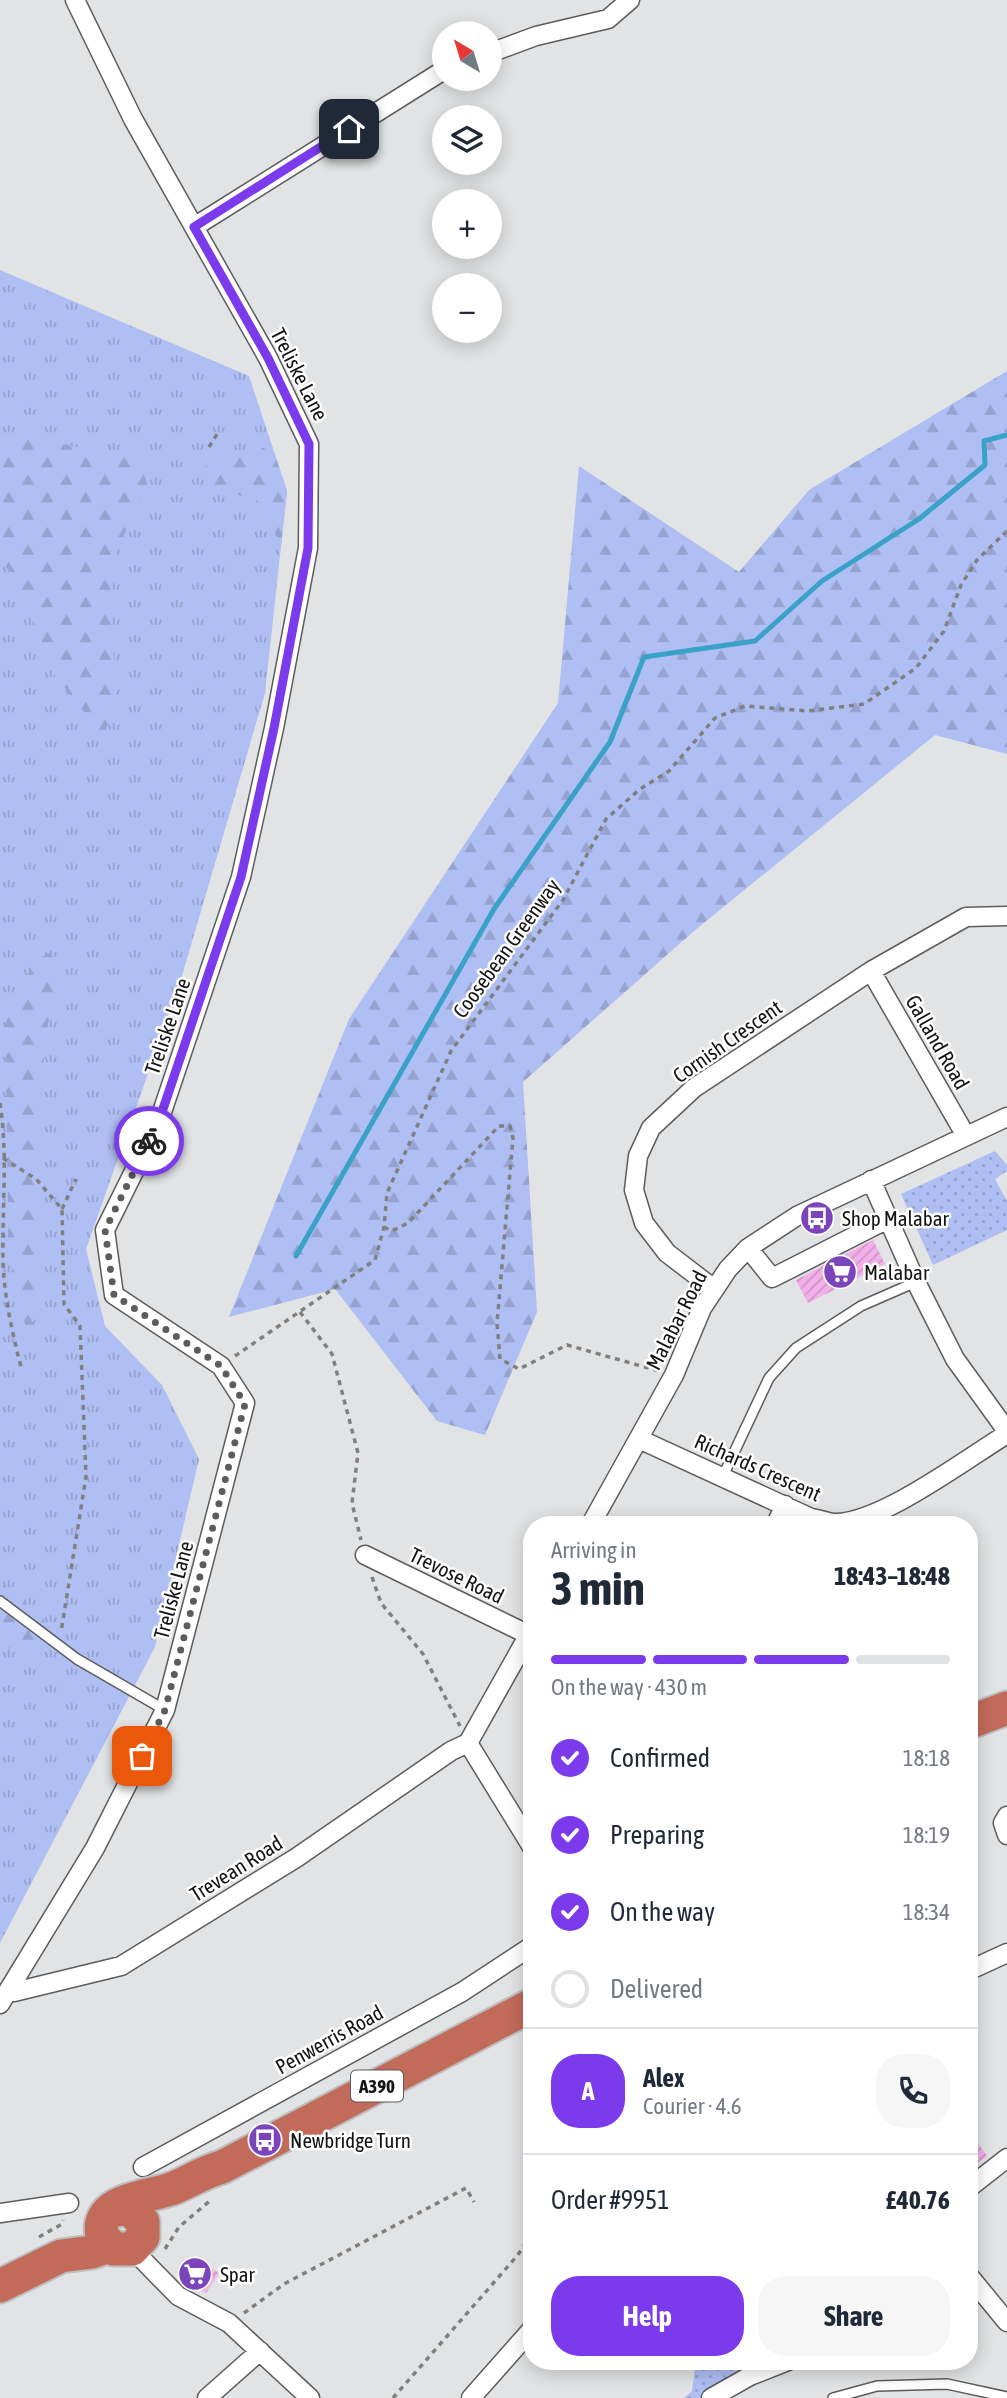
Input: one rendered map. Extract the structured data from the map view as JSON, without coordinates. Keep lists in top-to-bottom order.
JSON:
{
  "streets": {
    "highway": ["A390"],
    "street": [
      "Treliske Lane",
      "Cornish Crescent",
      "Galland Road",
      "Malabar Road",
      "Richards Crescent",
      "Trevose Road",
      "Trevean Road",
      "Penwerris Road"
    ],
    "path": ["Coosebean Greenway"]
  },
  "crossings": [
    ["Treliske Lane", "Coosebean Greenway"],
    ["Treliske Lane", "Trevean Road"],
    ["Cornish Crescent", "Galland Road"],
    ["Cornish Crescent", "Malabar Road"],
    ["Galland Road", "Malabar Road"],
    ["Malabar Road", "Richards Crescent"]
  ],
  "places": {
    "bus stop": ["Shop Malabar", "Newbridge Turn"],
    "supermarket": ["Malabar", "Spar"]
  },
  "north": "top left",
  "page": {
    "map_buttons": ["+", "−"],
    "heading": ["3 min", "Arriving in", "18:43–18:48"],
    "panel": [
      "Alex",
      "Courier · 4.6",
      "Order #9951",
      "£40.76"
    ],
    "bar": "On the way · 430 m",
    "list": [
      ["Confirmed", "18:18"],
      ["Preparing", "18:19"],
      ["On the way", "18:34"],
      "Delivered"
    ],
    "round": "A",
    "buttons": ["Help", "Share"]
  }
}
